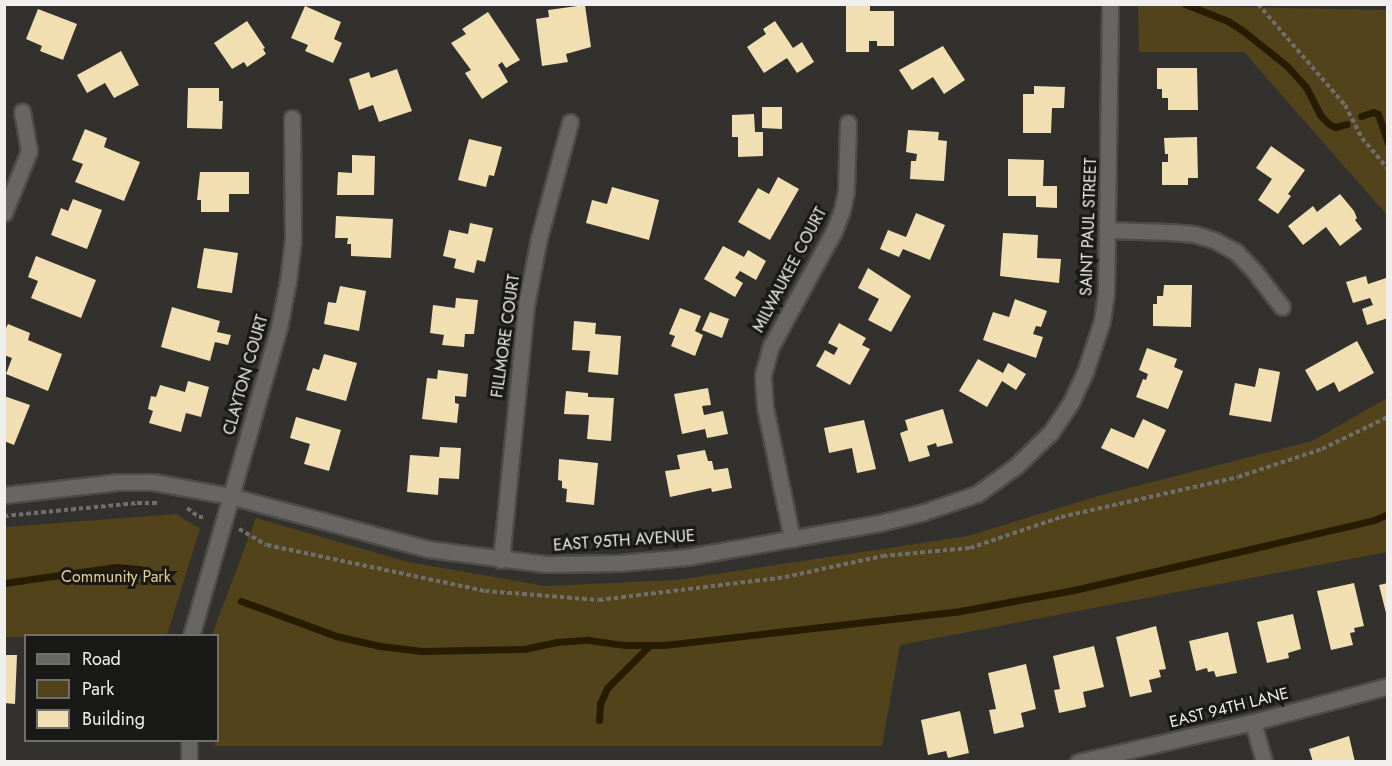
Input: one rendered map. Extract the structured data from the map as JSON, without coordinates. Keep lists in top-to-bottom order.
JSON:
{
  "streets": {
    "street": [
      "SAINT PAUL STREET",
      "MILWAUKEE COURT",
      "FILLMORE COURT",
      "CLAYTON COURT",
      "EAST 95TH AVENUE",
      "EAST 94TH LANE"
    ]
  },
  "crossings": [
    ["SAINT PAUL STREET", "EAST 95TH AVENUE"],
    ["MILWAUKEE COURT", "EAST 95TH AVENUE"],
    ["FILLMORE COURT", "EAST 95TH AVENUE"],
    ["CLAYTON COURT", "EAST 95TH AVENUE"]
  ],
  "parks": ["Community Park"],
  "legend": ["Road", "Park", "Building"]
}
